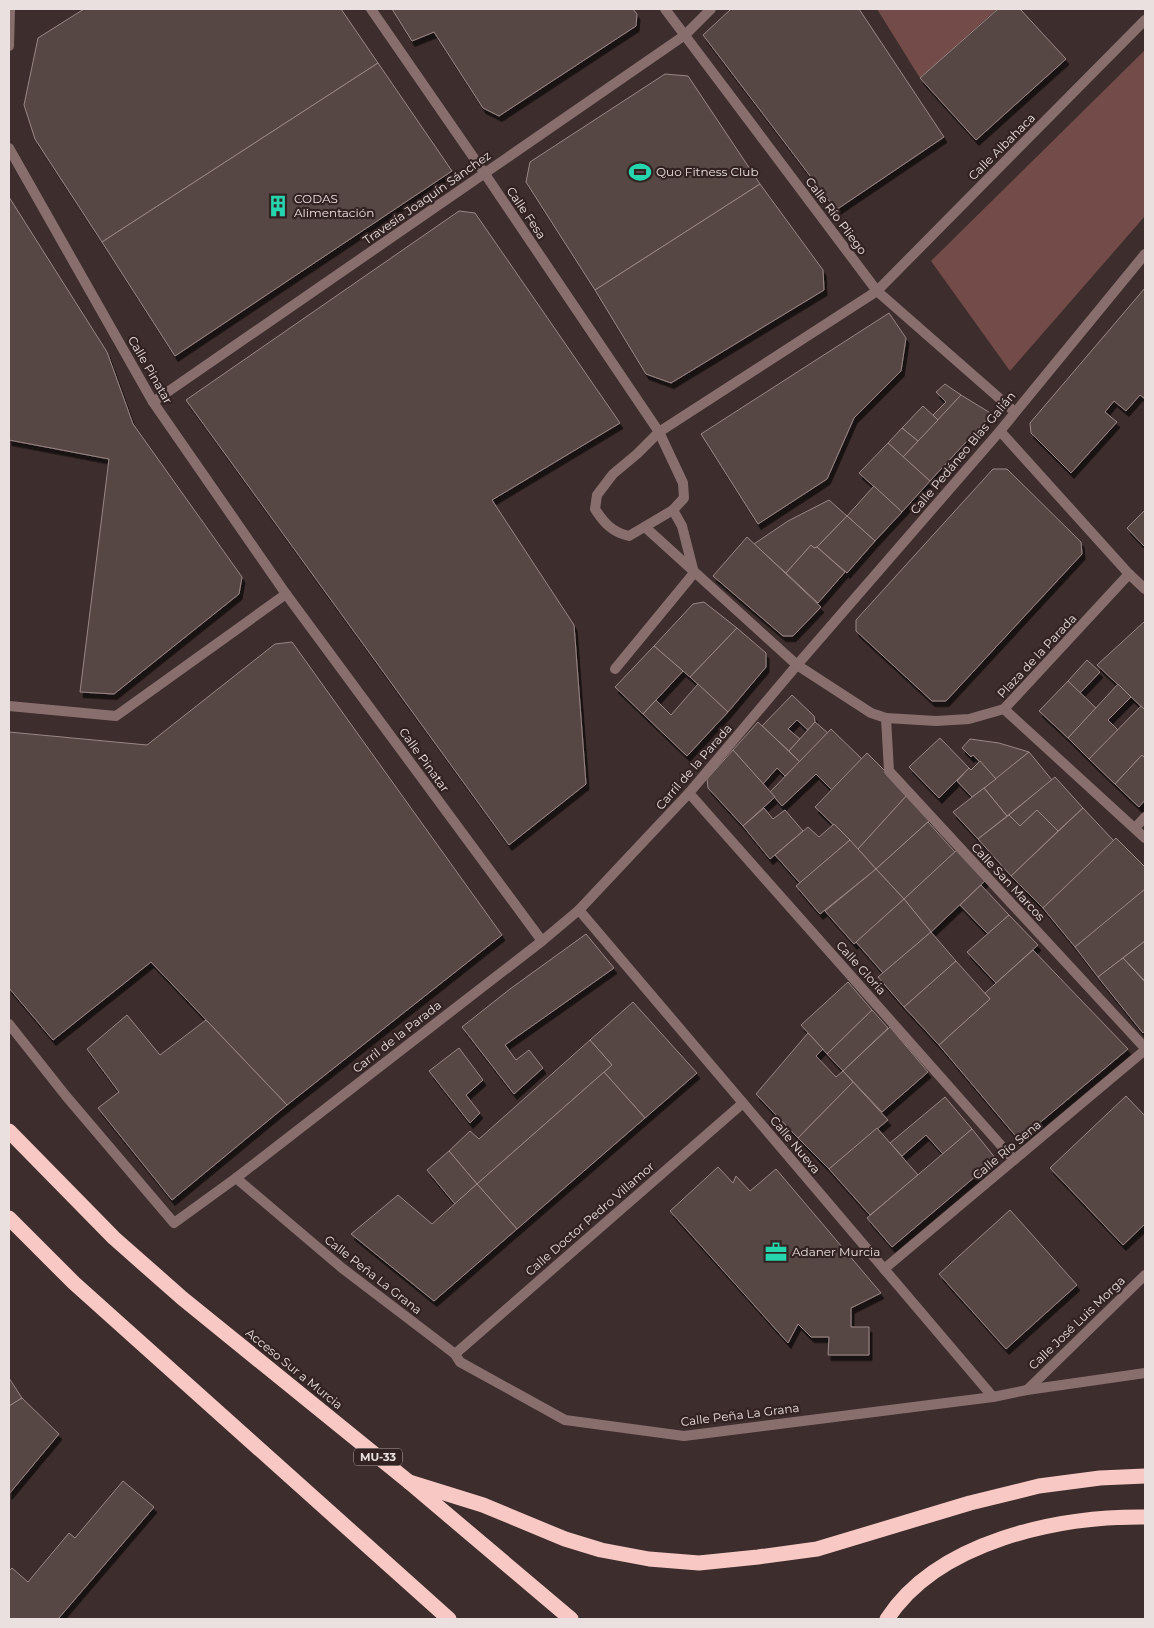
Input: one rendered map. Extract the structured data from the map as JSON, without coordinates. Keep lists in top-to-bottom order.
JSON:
{
  "streets": {
    "highway": ["Acceso Sur a Murcia", "MU-33"],
    "street": [
      "Calle Albahaca",
      "Travesía Joaquín Sánchez",
      "Calle Fesa",
      "Calle Río Pliego",
      "Calle Pinatar",
      "Calle Pedáneo Blas Galián",
      "Plaza de la Parada",
      "Carril de la Parada",
      "Calle San Marcos",
      "Calle Gloria",
      "Calle Nueva",
      "Calle Río Sena",
      "Calle Doctor Pedro Villamor",
      "Calle Peña La Grana",
      "Calle José Luis Morga"
    ]
  },
  "crossings": [
    ["Calle Albahaca", "Calle Fesa"],
    ["Calle Albahaca", "Calle Río Pliego"],
    ["Calle Albahaca", "Plaza de la Parada"],
    ["Travesía Joaquín Sánchez", "Calle Fesa"],
    ["Travesía Joaquín Sánchez", "Calle Río Pliego"],
    ["Travesía Joaquín Sánchez", "Calle Pinatar"],
    ["Calle Río Pliego", "Calle Pedáneo Blas Galián"],
    ["Calle Pinatar", "Carril de la Parada"],
    ["Calle Pedáneo Blas Galián", "Plaza de la Parada"],
    ["Calle Pedáneo Blas Galián", "Carril de la Parada"],
    ["Plaza de la Parada", "Carril de la Parada"],
    ["Plaza de la Parada", "Calle San Marcos"],
    ["Carril de la Parada", "Calle Gloria"],
    ["Carril de la Parada", "Calle Nueva"],
    ["Carril de la Parada", "Calle Peña La Grana"],
    ["Calle San Marcos", "Calle Río Sena"],
    ["Calle Gloria", "Calle Río Sena"],
    ["Calle Nueva", "Calle Río Sena"],
    ["Calle Nueva", "Calle Doctor Pedro Villamor"],
    ["Calle Nueva", "Calle Peña La Grana"],
    ["Calle Doctor Pedro Villamor", "Calle Peña La Grana"],
    ["Calle Peña La Grana", "Calle José Luis Morga"]
  ],
  "places": {
    "sports": ["Quo Fitness Club"],
    "building": ["CODAS Alimentación"],
    "office": ["Adaner Murcia"]
  }
}
